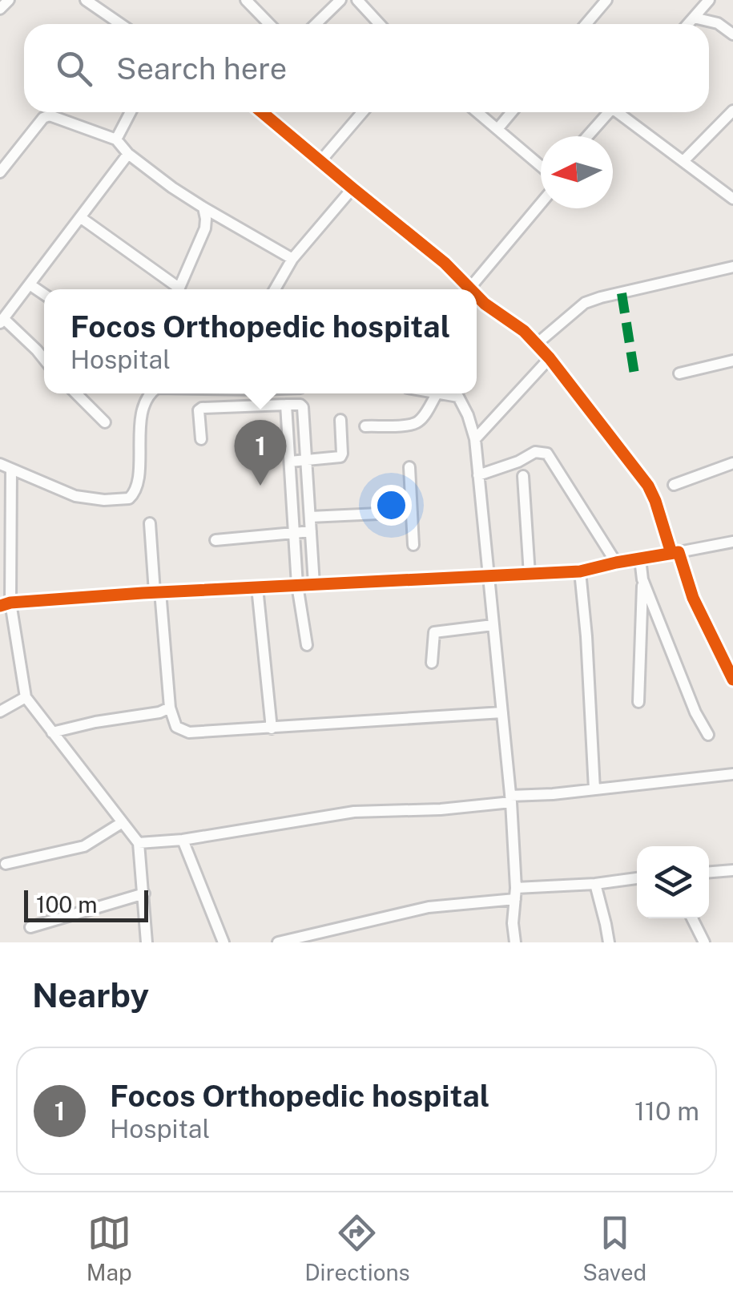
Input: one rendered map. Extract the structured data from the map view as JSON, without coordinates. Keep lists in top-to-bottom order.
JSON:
{
  "scale_bar": "100 m",
  "north": "left",
  "page": {
    "search": "Search here",
    "popup": ["Focos Orthopedic hospital", "Hospital"],
    "pins": "1",
    "scale": "100 m",
    "heading": "Nearby",
    "list": [
      {
        "mark": "1",
        "name": "Focos Orthopedic hospital",
        "note": "Hospital",
        "value": "110 m"
      }
    ],
    "nav": ["Map", "Directions", "Saved"]
  }
}
